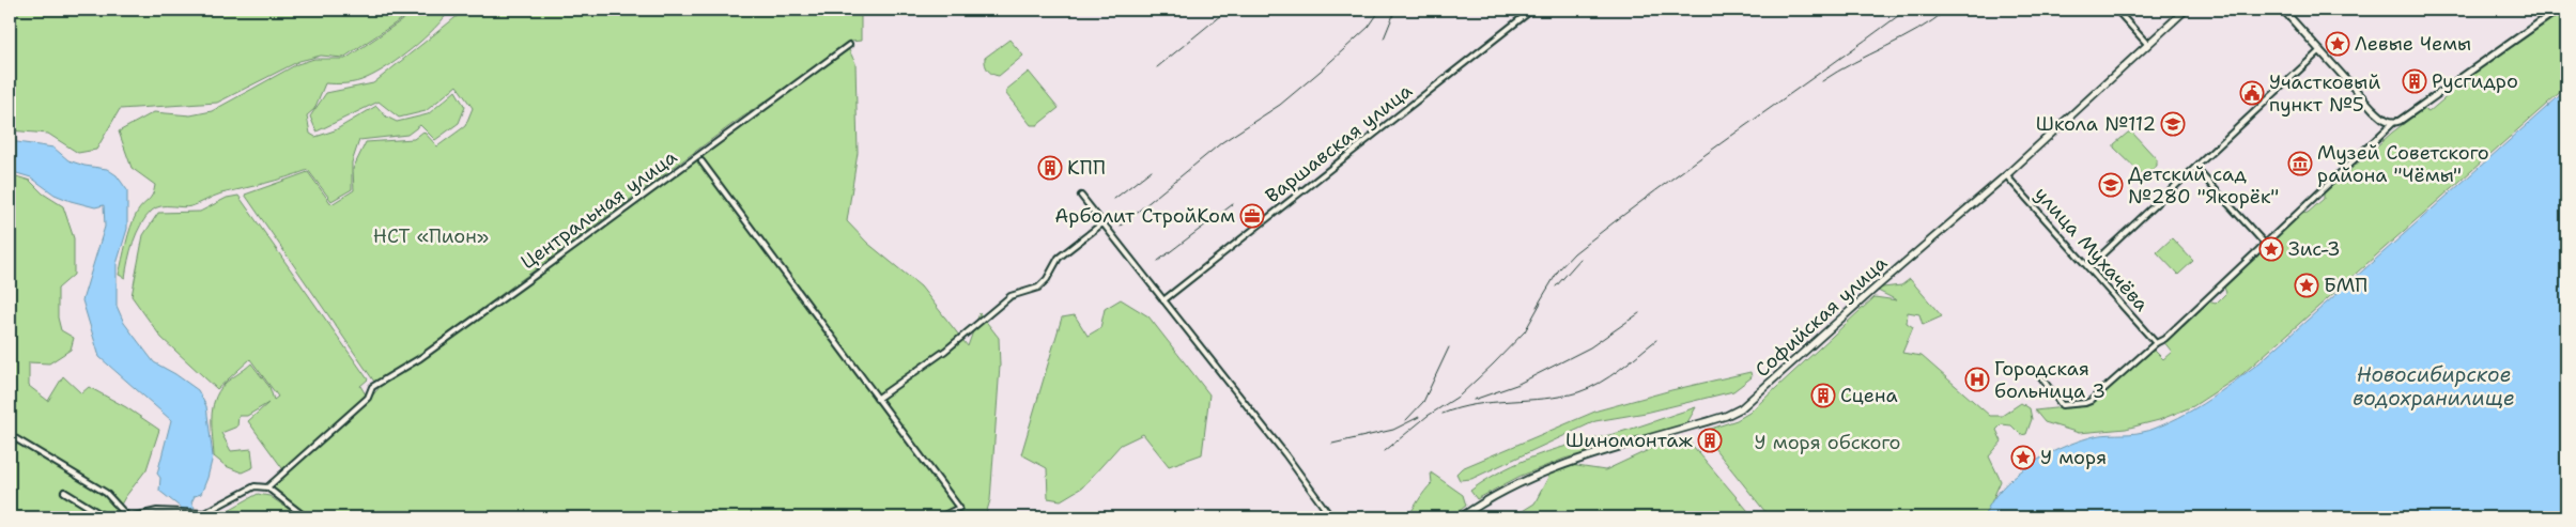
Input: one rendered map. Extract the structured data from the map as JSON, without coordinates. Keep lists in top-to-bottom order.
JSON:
{
  "streets": {
    "main road": ["Софийская улица"],
    "street": ["Варшавская улица", "Центральная улица", "улица Мухачёва"]
  },
  "crossings": [
    ["улица Мухачёва", "Софийская улица"]
  ],
  "water": ["Новосибирское водохранилище"],
  "parks": ["НСТ «Пион»", "У моря обского"],
  "places": {
    "place": [
      "Левые Чемы",
      "Зис-3",
      "БМП",
      "У моря"
    ],
    "building": [
      "Русгидро",
      "КПП",
      "Сцена",
      "Шиномонтаж"
    ],
    "public building": ["Участковый пункт №5"],
    "school or university": ["Школа №112", "Детский сад №280 \"Якорёк\""],
    "museum": ["Музей Советского района \"Чёмы\""],
    "office": ["Арболит СтройКом"],
    "hospital": ["Городская больница 3"]
  }
}
